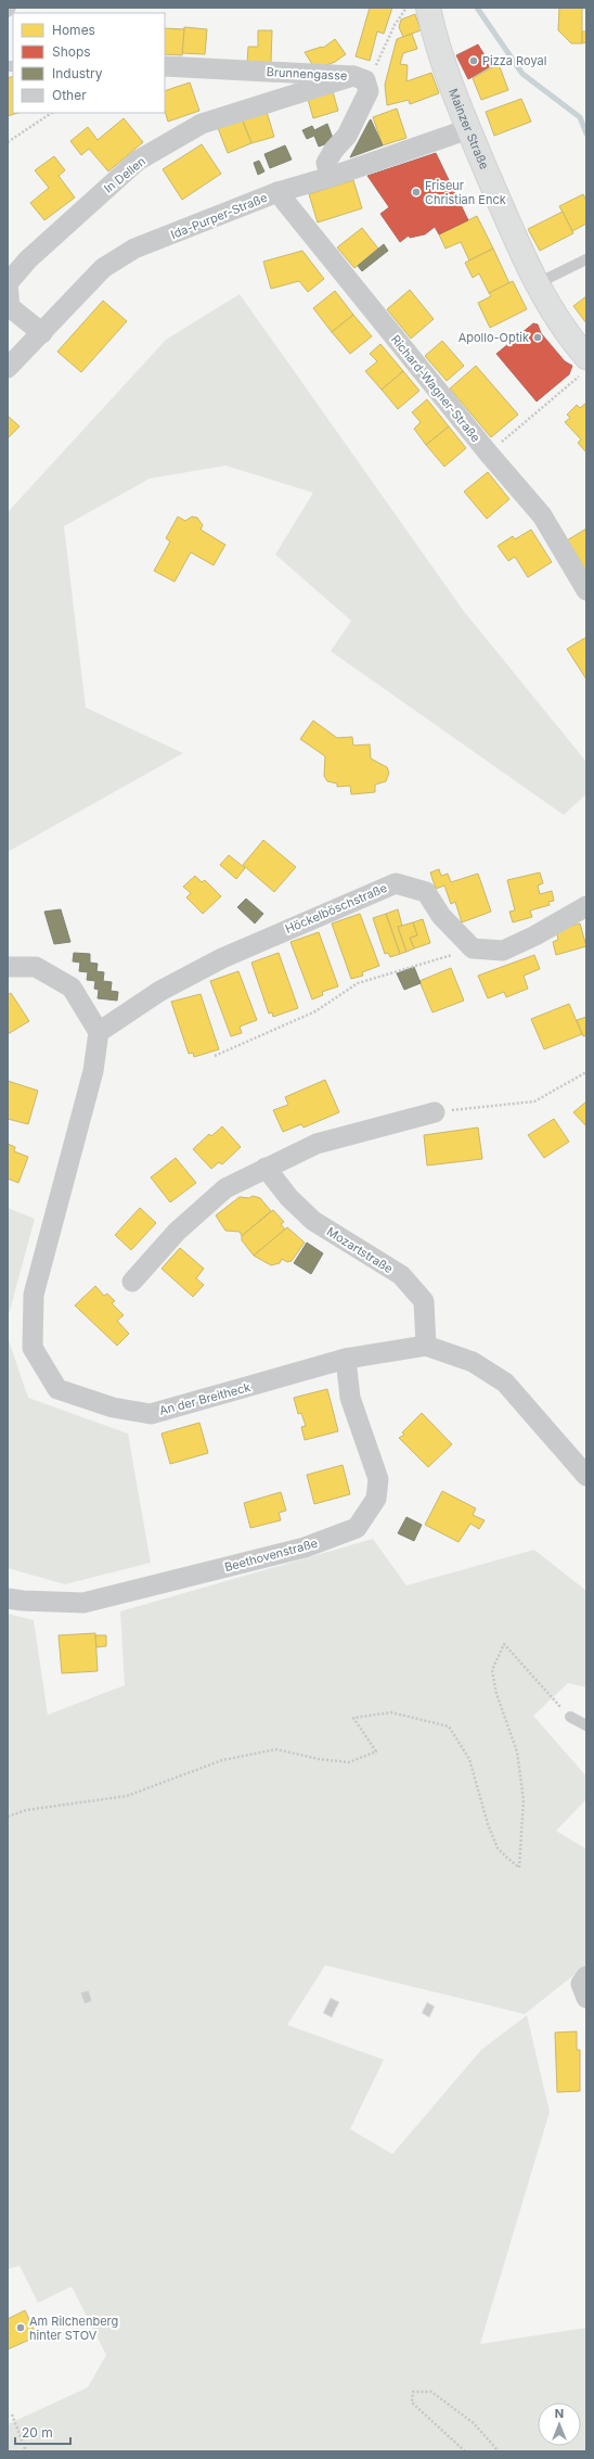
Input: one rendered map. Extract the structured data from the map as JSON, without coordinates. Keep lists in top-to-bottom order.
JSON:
{
  "streets": {
    "main road": ["Mainzer Straße"],
    "street": [
      "Brunnengasse",
      "In Dellen",
      "Ida-Purper-Straße",
      "Richard-Wagner-Straße",
      "Höckelböschstraße",
      "Mozartstraße",
      "An der Breitheck",
      "Beethovenstraße"
    ]
  },
  "crossings": [
    ["Brunnengasse", "In Dellen"],
    ["Mainzer Straße", "Ida-Purper-Straße"],
    ["In Dellen", "Ida-Purper-Straße"],
    ["Ida-Purper-Straße", "Richard-Wagner-Straße"],
    ["Höckelböschstraße", "An der Breitheck"],
    ["Mozartstraße", "An der Breitheck"],
    ["An der Breitheck", "Beethovenstraße"]
  ],
  "places": [
    "Pizza Royal",
    "Friseur Christian Enck",
    "Apollo-Optik",
    "Am Rilchenberg hinter STOV"
  ],
  "legend": [
    "Homes",
    "Shops",
    "Industry",
    "Other"
  ],
  "scale_bar": "20 m",
  "north": "top"
}
